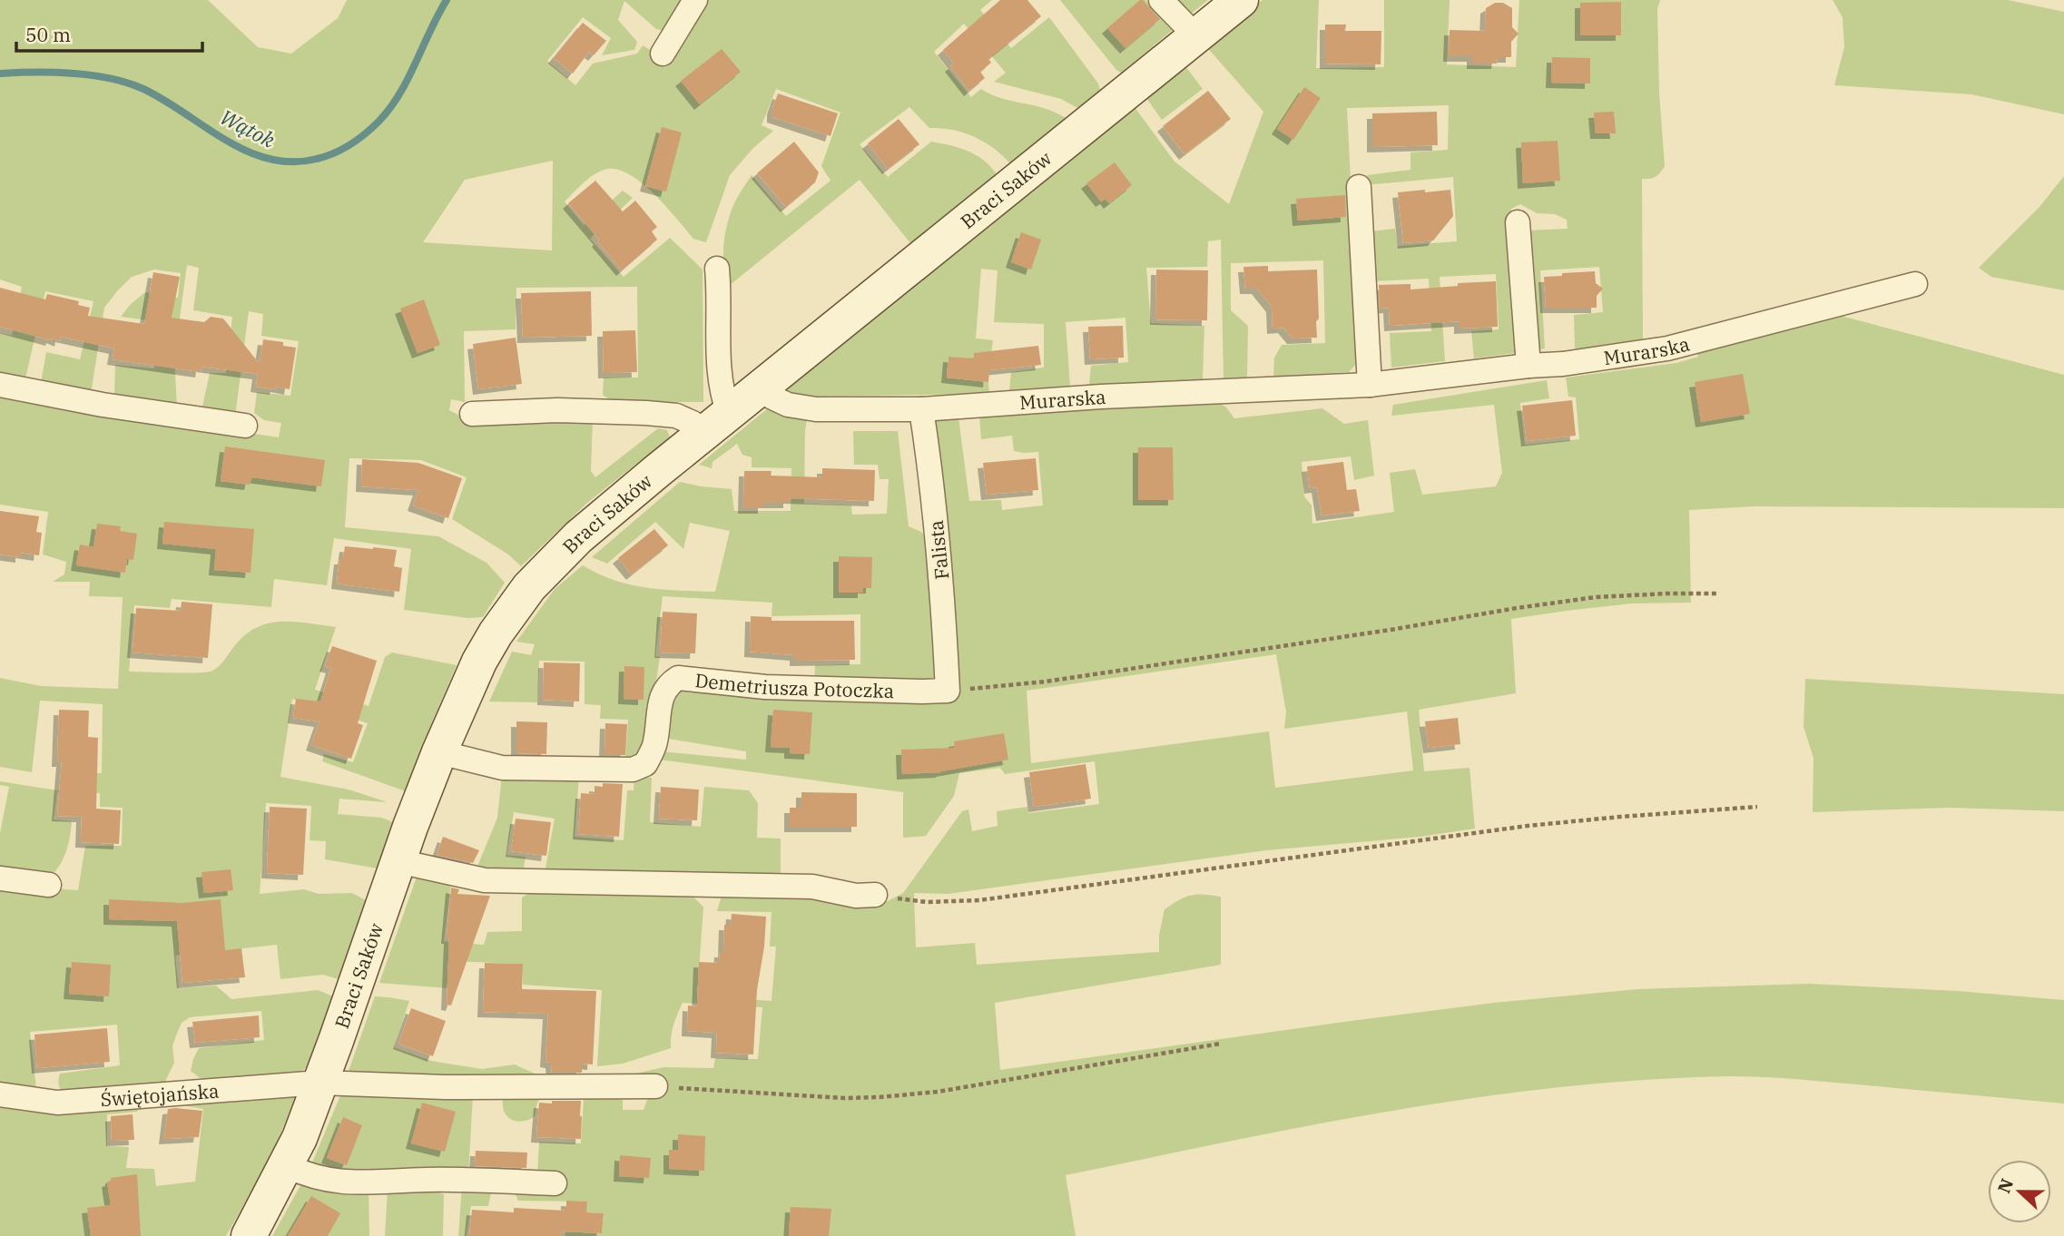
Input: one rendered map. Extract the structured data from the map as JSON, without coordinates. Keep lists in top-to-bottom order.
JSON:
{
  "streets": {
    "street": [
      "Braci Saków",
      "Murarska",
      "Falista",
      "Demetriusza Potoczka",
      "Świętojańska"
    ]
  },
  "crossings": [
    ["Braci Saków", "Murarska"],
    ["Braci Saków", "Demetriusza Potoczka"],
    ["Braci Saków", "Świętojańska"],
    ["Murarska", "Falista"],
    ["Falista", "Demetriusza Potoczka"]
  ],
  "water": ["Wątok"],
  "scale_bar": "50 m",
  "north": "left"
}
